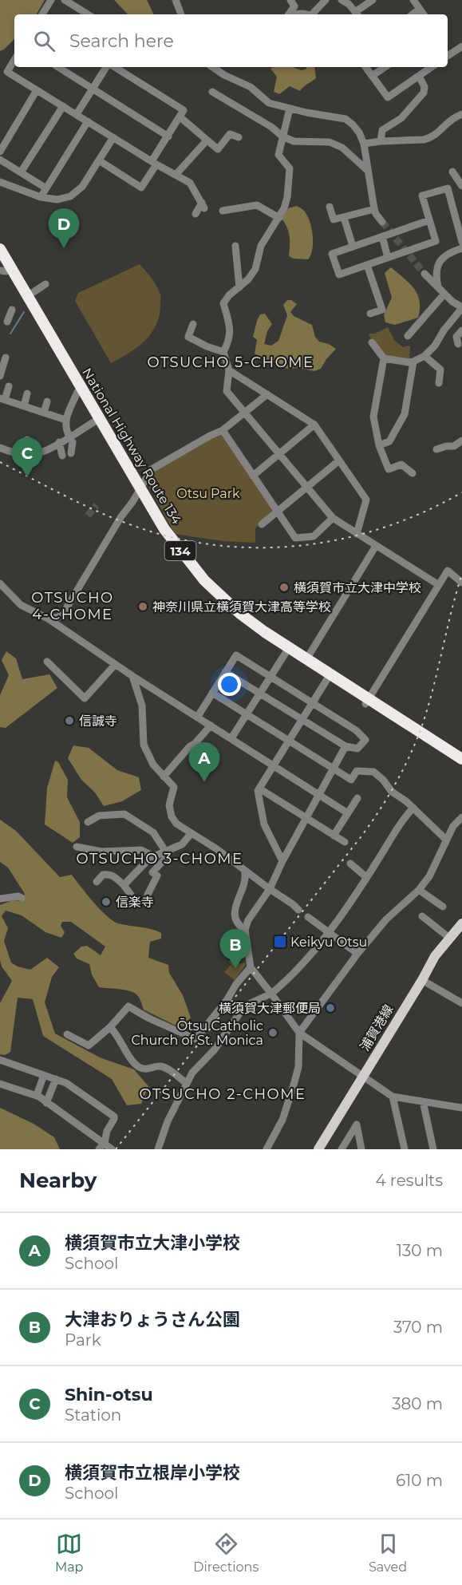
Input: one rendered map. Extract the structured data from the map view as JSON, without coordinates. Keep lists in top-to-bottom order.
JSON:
{
  "streets": {
    "highway": ["National Highway Route 134", "134"],
    "main road": ["浦賀港線"]
  },
  "districts": [
    "OTSUCHO 5-CHOME",
    "OTSUCHO 4-CHOME",
    "OTSUCHO 3-CHOME",
    "OTSUCHO 2-CHOME"
  ],
  "parks": ["Otsu Park"],
  "places": {
    "other": [
      "横須賀市立大津中学校",
      "神奈川県立横須賀大津高等学校",
      "信誠寺",
      "信楽寺",
      "横須賀大津郵便局",
      "Ōtsu Catholic Church of St. Monica"
    ],
    "transit": ["Keikyu Otsu"]
  },
  "page": {
    "search": "Search here",
    "pins": [
      "D",
      "C",
      "A",
      "B"
    ],
    "heading": ["Nearby", "4 results"],
    "list": [
      {
        "mark": "A",
        "name": "横須賀市立大津小学校",
        "note": "School",
        "value": "130 m"
      },
      {
        "mark": "B",
        "name": "大津おりょうさん公園",
        "note": "Park",
        "value": "370 m"
      },
      {
        "mark": "C",
        "name": "Shin-otsu",
        "note": "Station",
        "value": "380 m"
      },
      {
        "mark": "D",
        "name": "横須賀市立根岸小学校",
        "note": "School",
        "value": "610 m"
      }
    ],
    "nav": ["Map", "Directions", "Saved"]
  }
}
